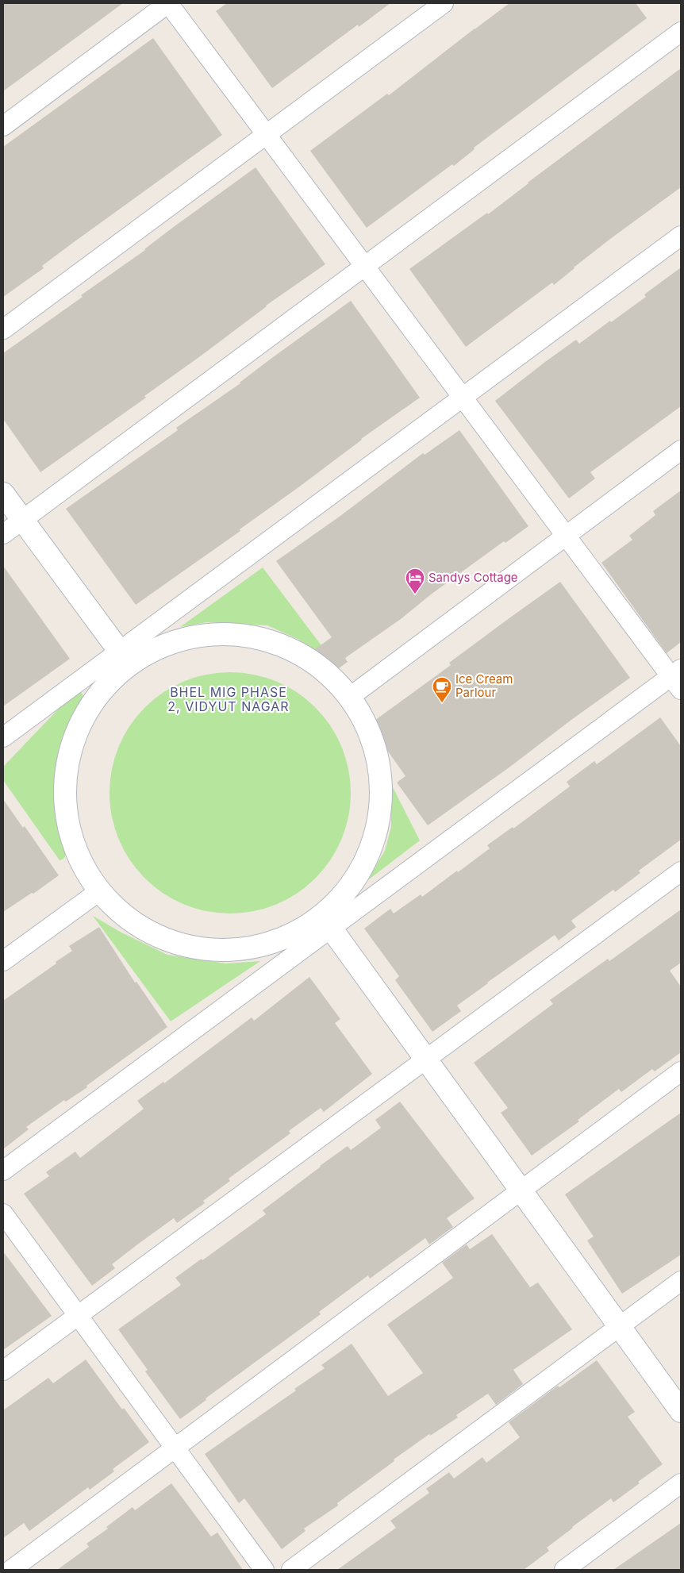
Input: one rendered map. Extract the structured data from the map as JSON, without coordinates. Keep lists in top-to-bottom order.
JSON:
{
  "districts": ["BHEL MIG PHASE 2, VIDYUT NAGAR"],
  "places": {
    "hotel": ["Sandys Cottage"],
    "cafe": ["Ice Cream Parlour"]
  }
}
